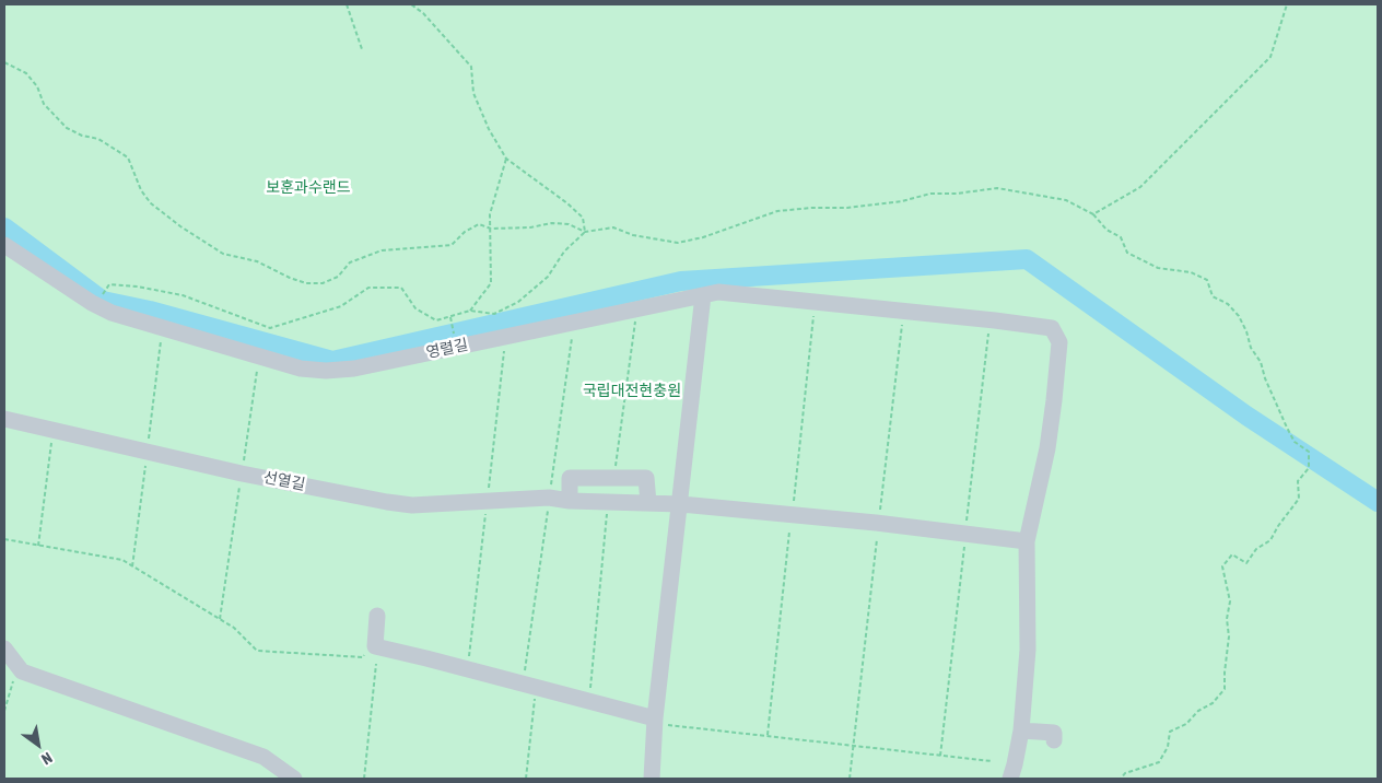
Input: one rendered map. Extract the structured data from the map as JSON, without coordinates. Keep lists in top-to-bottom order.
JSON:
{
  "streets": {
    "lane": ["영렬길", "선열길"]
  },
  "parks": ["보훈과수랜드", "국립대전현충원"],
  "north": "bottom right"
}
